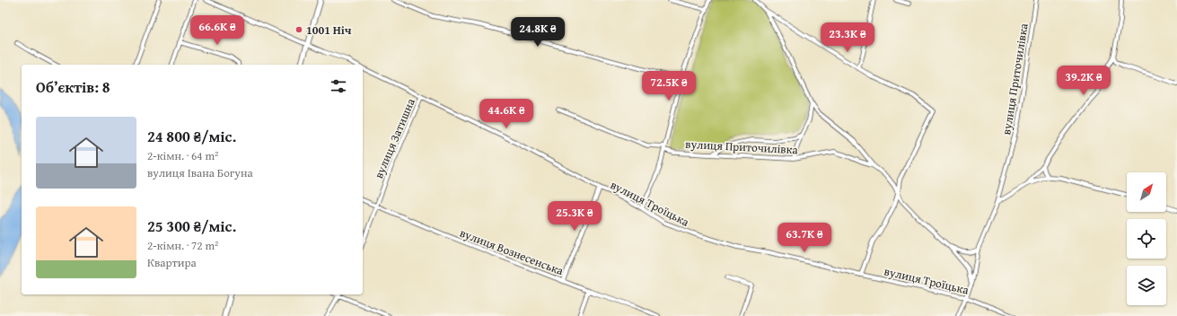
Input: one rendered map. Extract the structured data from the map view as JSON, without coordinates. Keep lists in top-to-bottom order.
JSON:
{
  "streets": {
    "street": [
      "вулиця Приточилівка",
      "вулиця Затишна",
      "вулиця Троїцька",
      "вулиця Вознесенська"
    ]
  },
  "crossings": [
    ["вулиця Приточилівка", "вулиця Троїцька"],
    ["вулиця Затишна", "вулиця Троїцька"],
    ["вулиця Затишна", "вулиця Вознесенська"]
  ],
  "places": ["1001 Ніч"],
  "north": "top right",
  "page": {
    "price": [
      "66.6K ₴",
      "24.8K ₴",
      "23.3K ₴",
      "39.2K ₴",
      "72.5K ₴",
      "44.6K ₴",
      "25.3K ₴",
      "63.7K ₴"
    ],
    "heading": "Об’єктів: 8",
    "list": [
      {
        "name": "24 800 ₴/міс.",
        "note": "2-кімн. · 64 m² · вулиця Івана Богуна"
      },
      {
        "name": "25 300 ₴/міс.",
        "note": "2-кімн. · 72 m² · Квартира"
      }
    ]
  }
}
